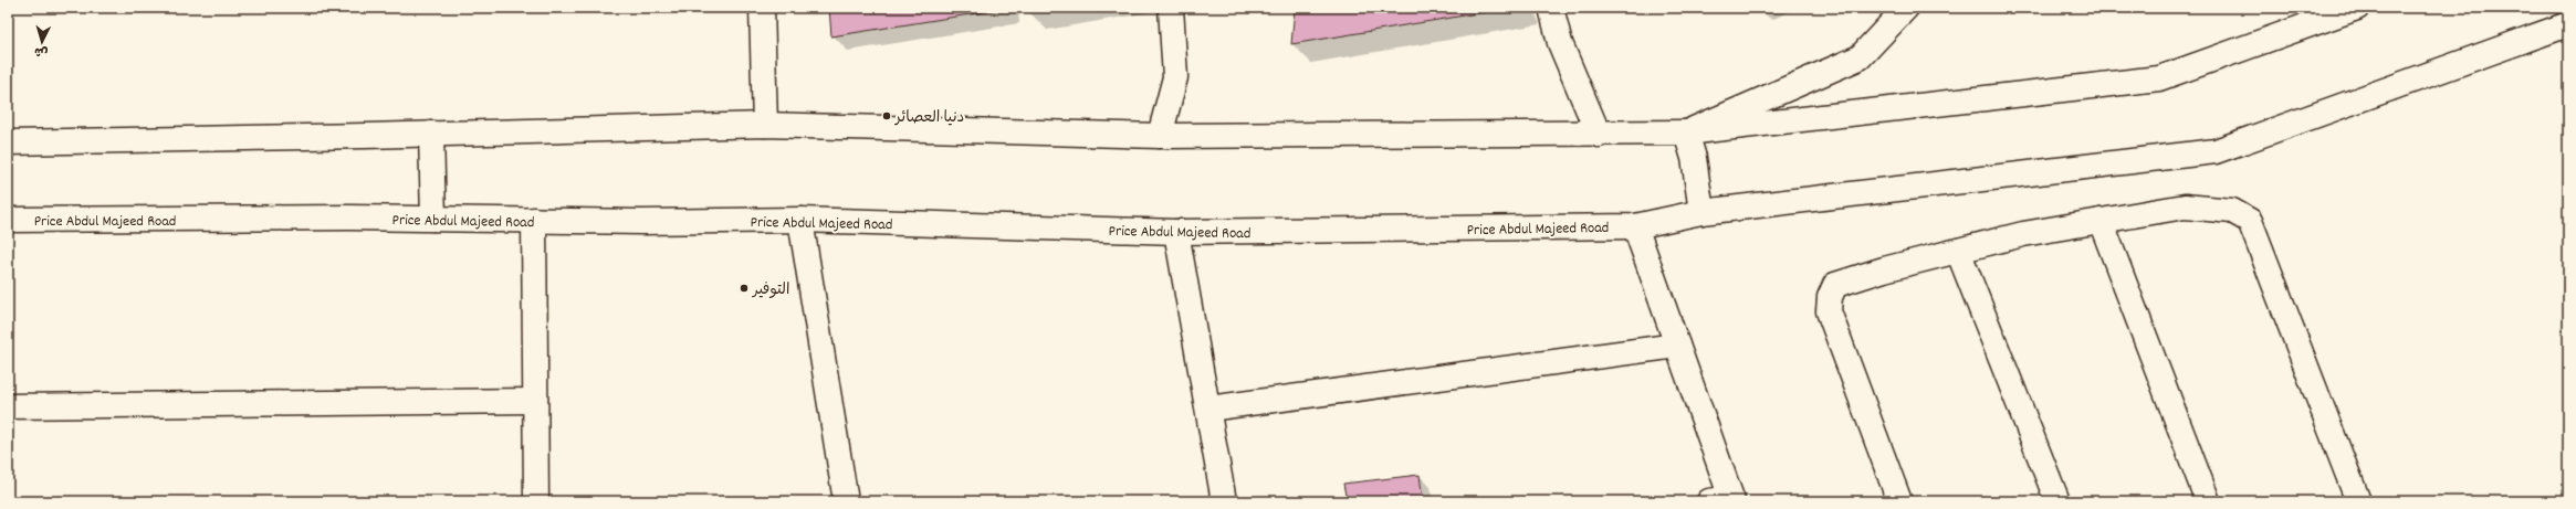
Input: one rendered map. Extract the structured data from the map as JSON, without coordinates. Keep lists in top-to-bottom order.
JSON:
{
  "streets": {
    "main road": ["Price Abdul Majeed Road"]
  },
  "places": ["دنيا العصائر", "التوفير"],
  "north": "bottom"
}
